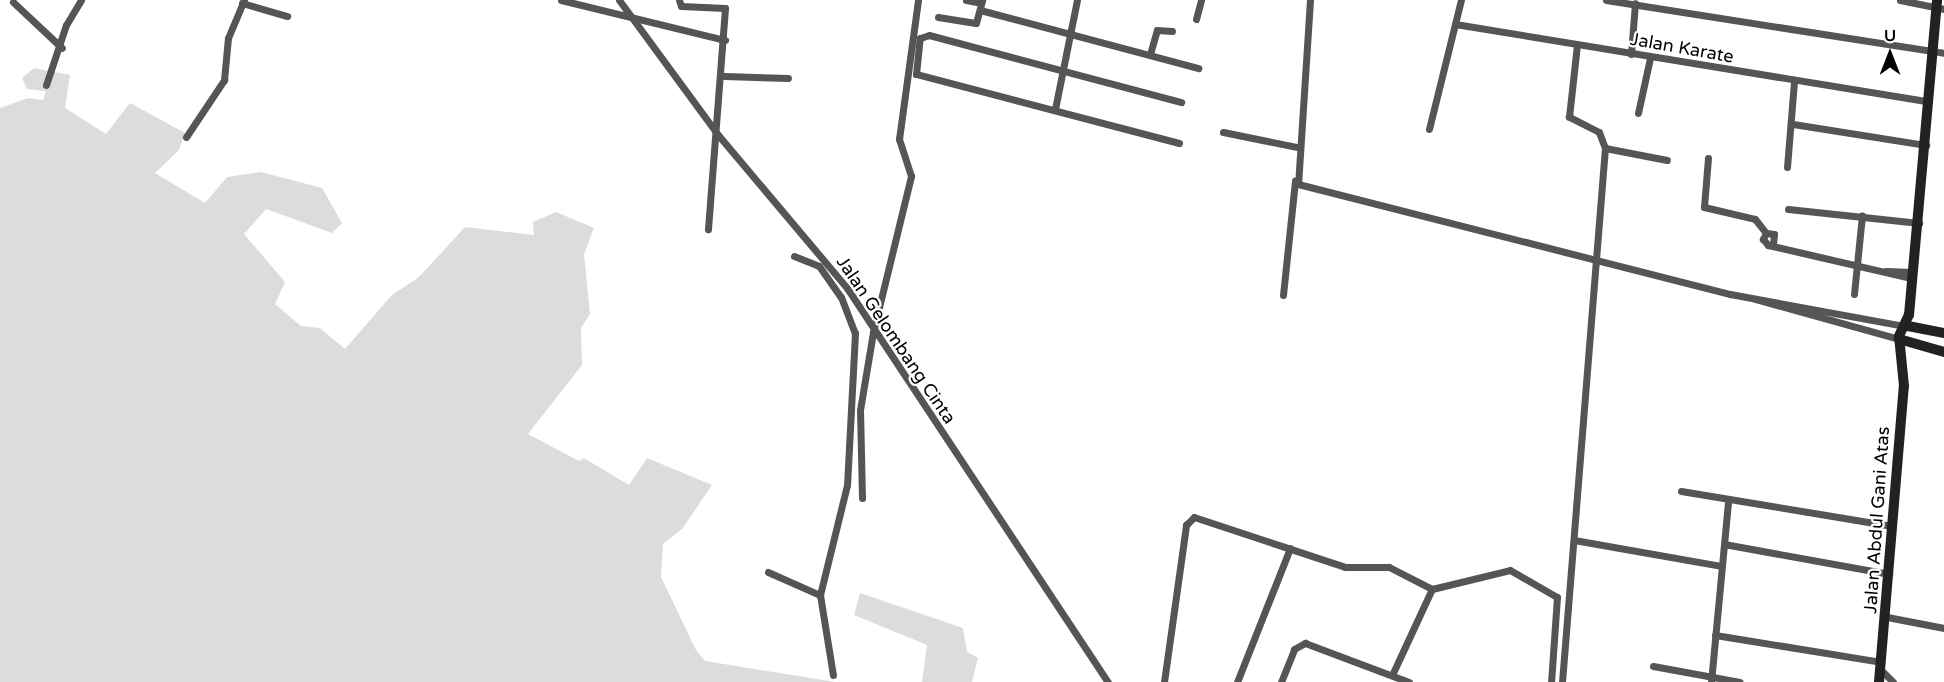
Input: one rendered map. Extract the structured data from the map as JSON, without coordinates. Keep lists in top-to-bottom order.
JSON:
{
  "streets": {
    "street": ["Jalan Karate", "Jalan Gelombang Cinta", "Jalan Abdul Gani Atas"]
  },
  "north": "top"
}
